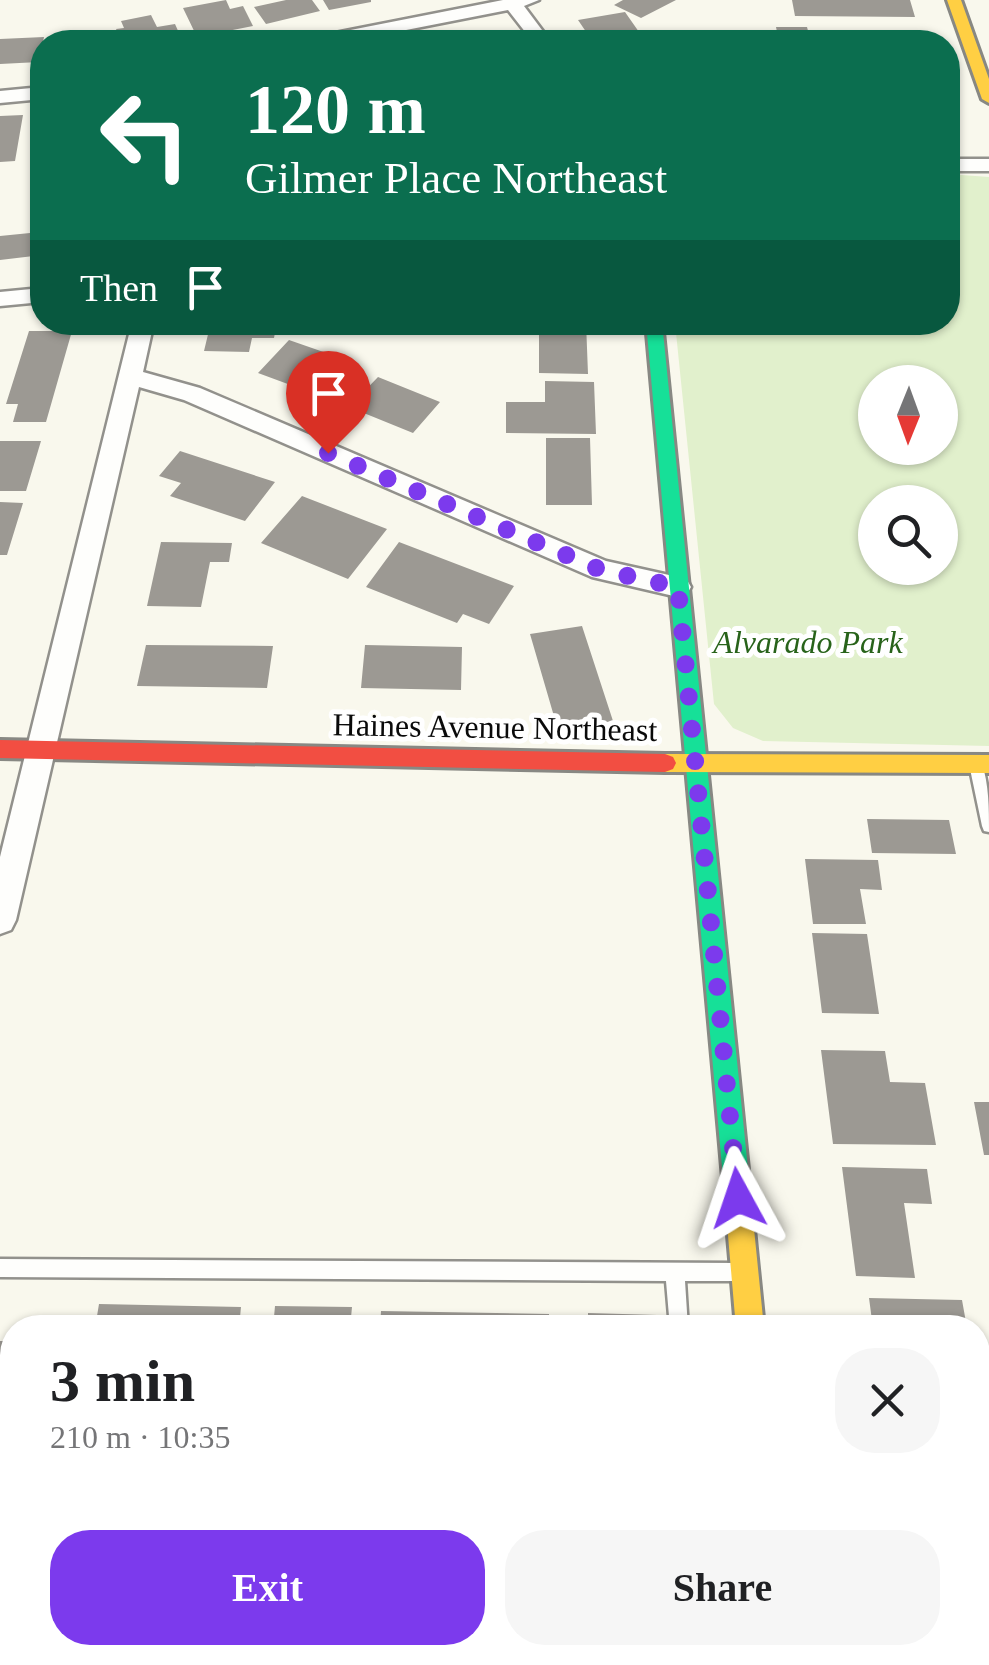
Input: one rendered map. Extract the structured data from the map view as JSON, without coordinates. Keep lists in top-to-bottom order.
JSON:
{
  "streets": {
    "street": ["Haines Avenue Northeast"]
  },
  "parks": ["Alvarado Park"],
  "north": "bottom",
  "page": {
    "turn": ["120 m", "Gilmer Place Northeast"],
    "then": "Then",
    "heading": ["3 min", "210 m · 10:35"],
    "buttons": ["Exit", "Share"]
  }
}
